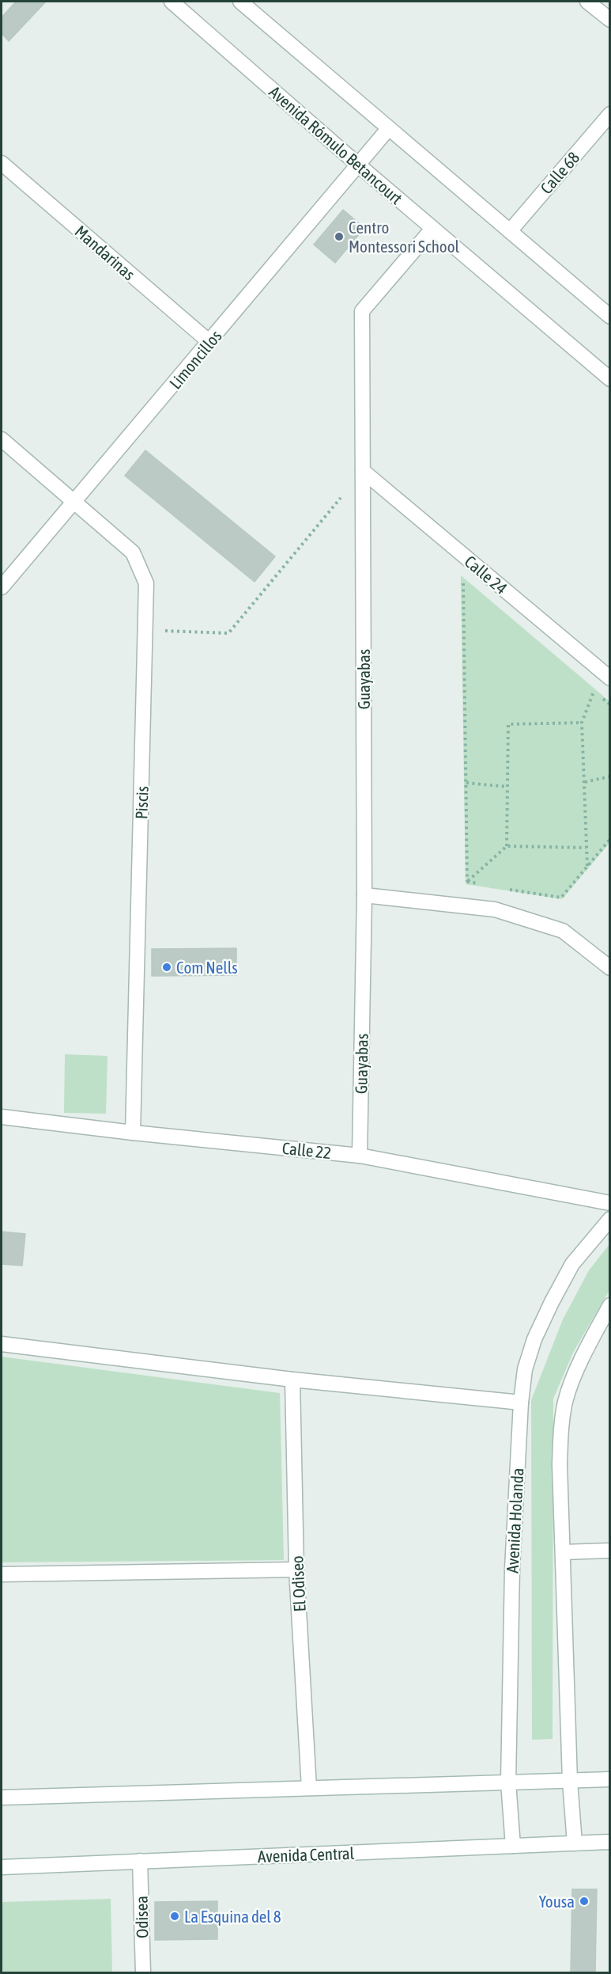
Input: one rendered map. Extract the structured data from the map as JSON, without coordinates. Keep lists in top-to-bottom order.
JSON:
{
  "streets": {
    "street": [
      "Avenida Rómulo Betancourt",
      "Calle 68",
      "Mandarinas",
      "Limoncillos",
      "Calle 24",
      "Guayabas",
      "Piscis",
      "Calle 22",
      "Avenida Holanda",
      "El Odiseo",
      "Avenida Central",
      "Odisea"
    ]
  },
  "crossings": [
    ["Avenida Rómulo Betancourt", "Limoncillos"],
    ["Avenida Rómulo Betancourt", "Guayabas"],
    ["Mandarinas", "Limoncillos"],
    ["Limoncillos", "Piscis"],
    ["Calle 24", "Guayabas"],
    ["Guayabas", "Calle 22"],
    ["Piscis", "Calle 22"],
    ["Avenida Holanda", "Avenida Central"],
    ["Avenida Central", "Odisea"]
  ],
  "places": [
    "Centro Montessori School",
    "Com Nells",
    "Yousa",
    "La Esquina del 8"
  ]
}
